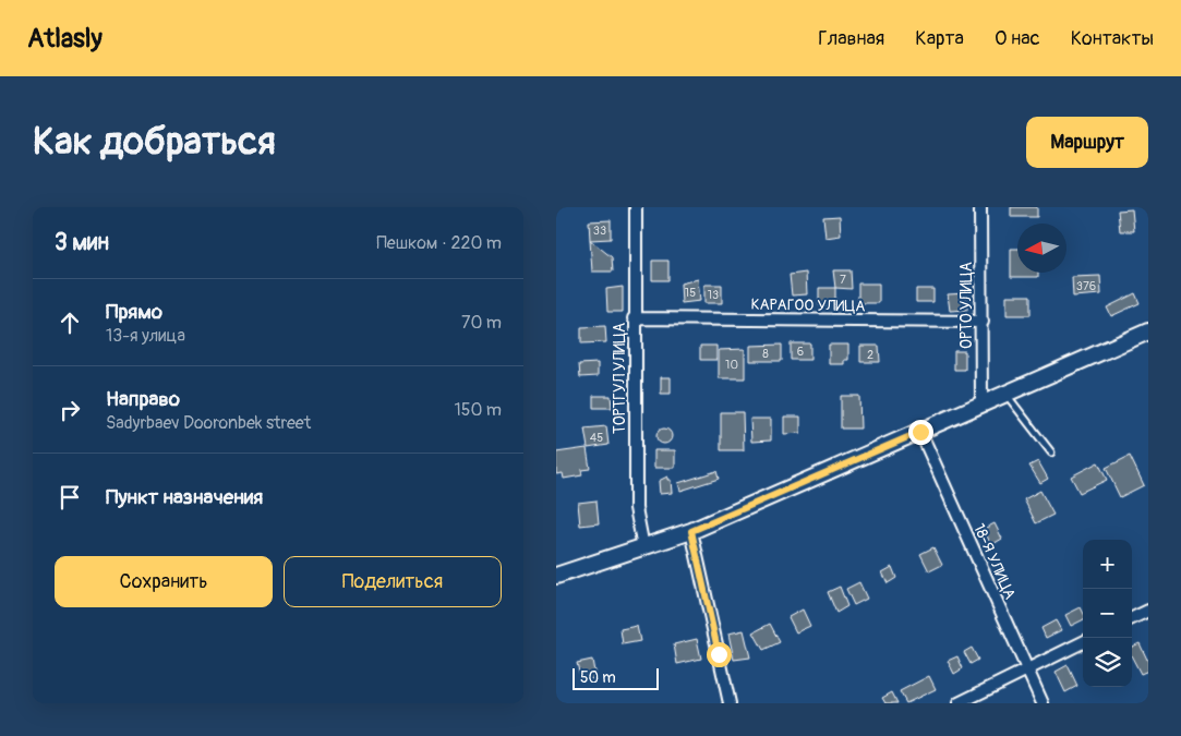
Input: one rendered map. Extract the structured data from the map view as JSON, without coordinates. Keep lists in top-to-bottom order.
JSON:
{
  "streets": {
    "street": [
      "КАРАГОО УЛИЦА",
      "ОРТО УЛИЦА",
      "ТОРТГУЛ УЛИЦА",
      "18-Я УЛИЦА"
    ]
  },
  "crossings": [
    ["КАРАГОО УЛИЦА", "ОРТО УЛИЦА"],
    ["КАРАГОО УЛИЦА", "ТОРТГУЛ УЛИЦА"]
  ],
  "house_numbers": [
    "33",
    "7",
    "376",
    "15",
    "13",
    "6",
    "8",
    "2",
    "10",
    "45"
  ],
  "scale_bar": "50 m",
  "north": "left",
  "page": {
    "header": "Atlasly",
    "nav": [
      "Главная",
      "Карта",
      "О нас",
      "Контакты"
    ],
    "buttons": [
      "Маршрут",
      ["Сохранить", "Поделиться"]
    ],
    "title": "Как добраться",
    "heading": ["3 мин", "Пешком · 220 m"],
    "list": [
      ["Прямо", "13-я улица", "70 m"],
      ["Направо", "Sadyrbaev Dooronbek street", "150 m"],
      "Пункт назначения"
    ],
    "map_buttons": ["+", "−"],
    "scale": "50 m"
  }
}
